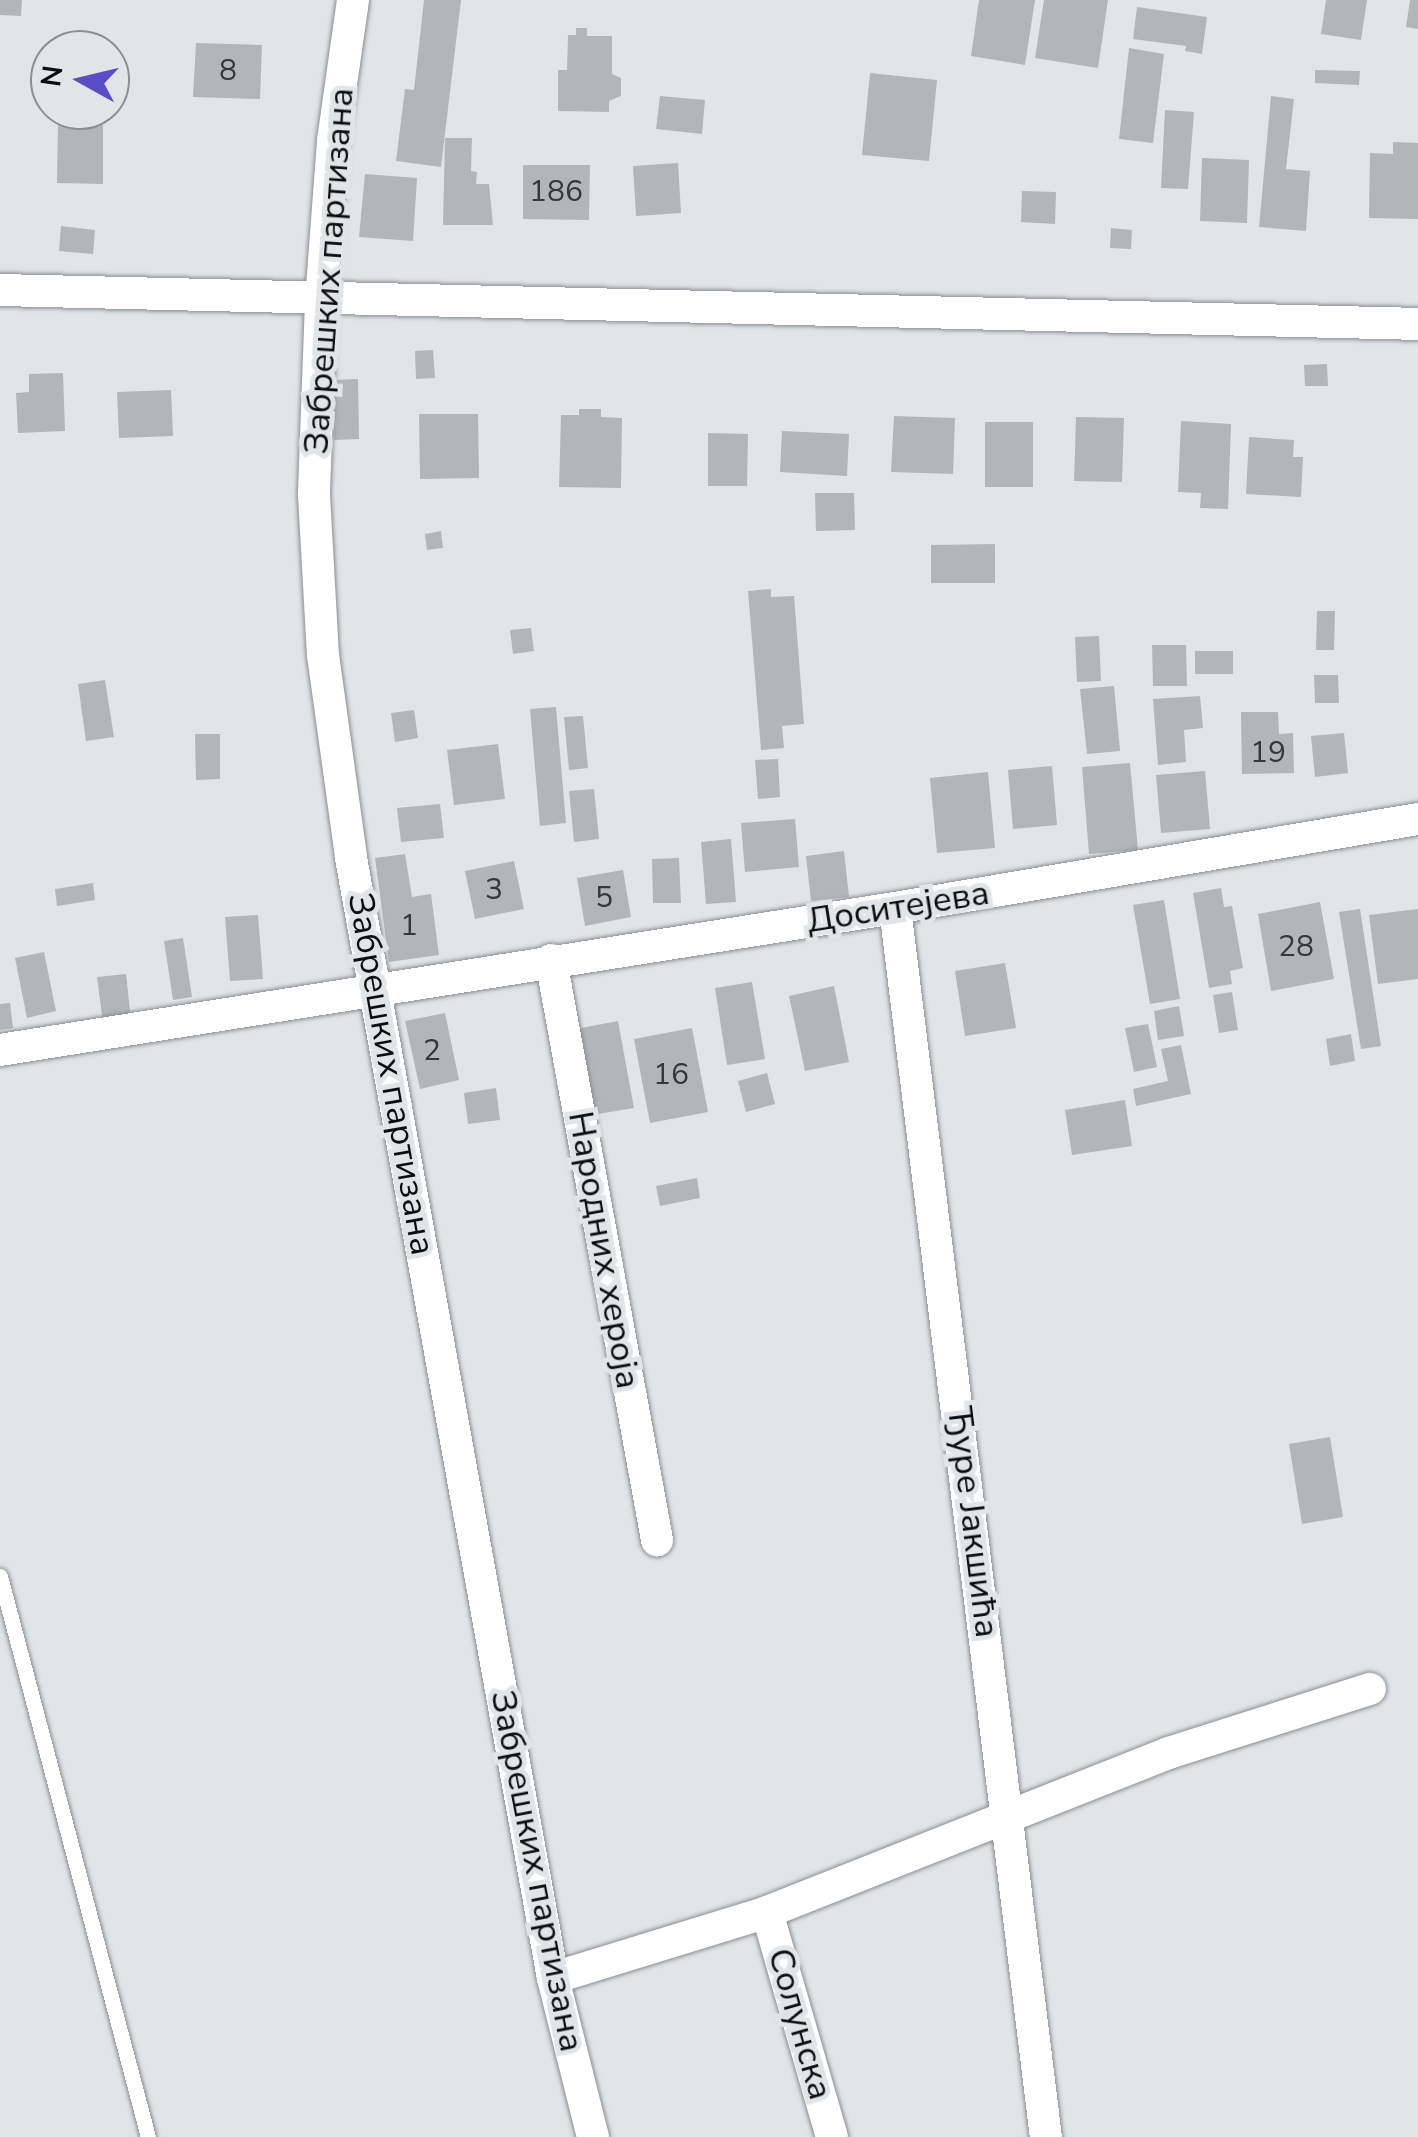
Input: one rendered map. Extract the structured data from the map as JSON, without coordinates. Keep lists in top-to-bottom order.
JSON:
{
  "streets": {
    "street": [
      "Забрешких партизана",
      "Доситејева",
      "Народних хероја",
      "Ђуре Јакшића",
      "Солунска"
    ]
  },
  "crossings": [
    ["Забрешких партизана", "Доситејева"],
    ["Доситејева", "Народних хероја"],
    ["Доситејева", "Ђуре Јакшића"]
  ],
  "house_numbers": [
    "8",
    "186",
    "19",
    "3",
    "5",
    "1",
    "28",
    "2",
    "16"
  ],
  "north": "left"
}
